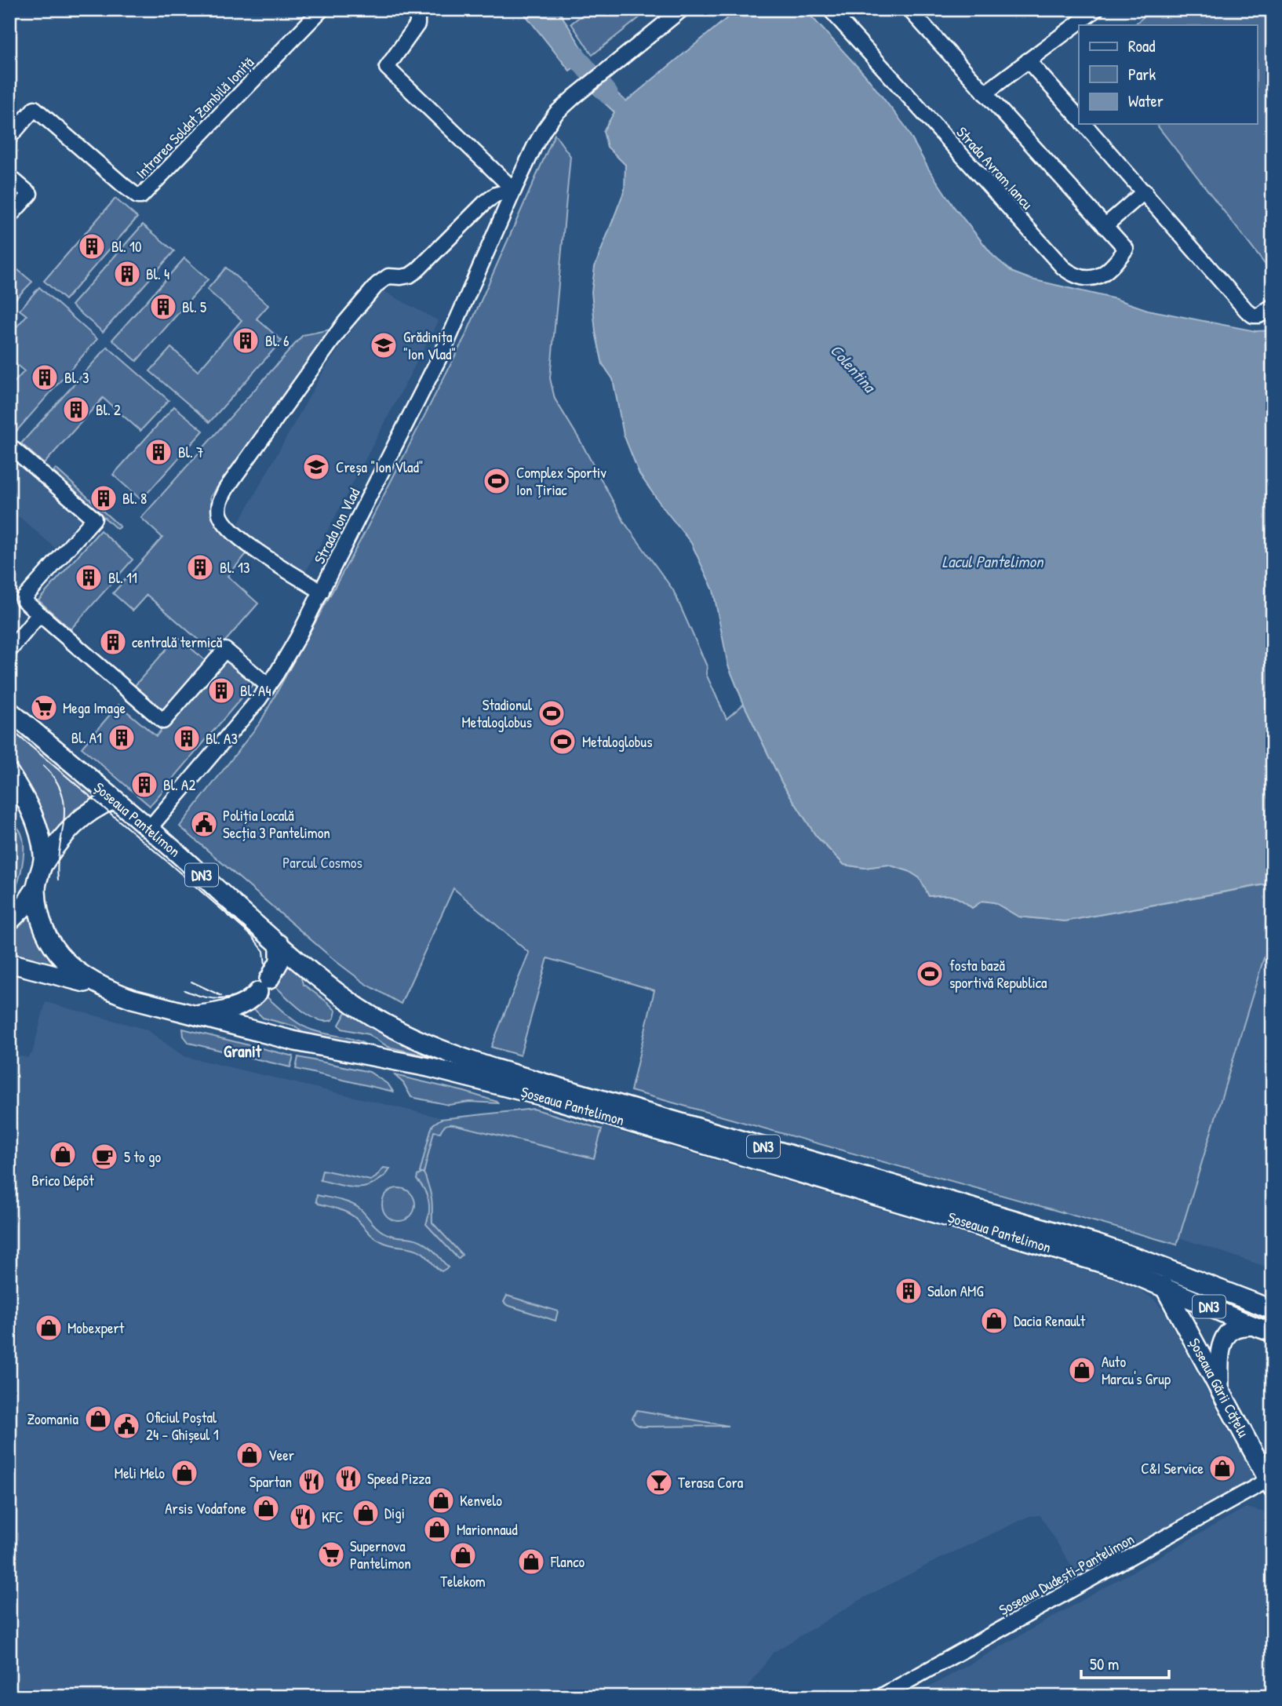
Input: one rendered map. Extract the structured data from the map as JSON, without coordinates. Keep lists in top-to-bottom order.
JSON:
{
  "streets": {
    "main road": ["Șoseaua Pantelimon", "DN3", "Șoseaua Gării Cățelu"],
    "street": [
      "Intrarea Soldat Zambilă Ioniță",
      "Strada Avram Iancu",
      "Strada Ion Vlad",
      "Șoseaua Dudești-Pantelimon"
    ]
  },
  "crossings": [
    ["Strada Ion Vlad", "Șoseaua Pantelimon"],
    ["Șoseaua Pantelimon", "Șoseaua Gării Cățelu"],
    ["Șoseaua Gării Cățelu", "Șoseaua Dudești-Pantelimon"]
  ],
  "districts": ["Granit"],
  "water": ["Colentina", "Lacul Pantelimon"],
  "parks": ["Parcul Cosmos"],
  "places": {
    "building": [
      "Bl. 10",
      "Bl. 4",
      "Bl. 5",
      "Bl. 6",
      "Bl. 3",
      "Bl. 2",
      "Bl. 7",
      "Bl. 8",
      "Bl. 13",
      "Bl. 11",
      "centrală termică",
      "Bl. A4",
      "Bl. A1",
      "Bl. A3",
      "Bl. A2",
      "Salon AMG"
    ],
    "school or university": ["Grădinița \"Ion Vlad\"", "Creșa \"Ion Vlad\""],
    "sports": [
      "Complex Sportiv Ion Țiriac",
      "Stadionul Metaloglobus",
      "Metaloglobus",
      "fosta bază sportivă Republica"
    ],
    "supermarket": ["Mega Image", "Supernova Pantelimon"],
    "public building": ["Poliția Locală Secția 3 Pantelimon", "Oficiul Poștal 24 - Ghișeul 1"],
    "shop": [
      "Brico Dépôt",
      "Dacia Renault",
      "Mobexpert",
      "Auto Marcu's Grup",
      "Zoomania",
      "Veer",
      "C&I Service",
      "Meli Melo",
      "Kenvelo",
      "Arsis Vodafone",
      "Digi",
      "Marionnaud",
      "Telekom",
      "Flanco"
    ],
    "cafe": ["5 to go"],
    "restaurant": ["Speed Pizza", "Spartan", "KFC"],
    "bar": ["Terasa Cora"]
  },
  "legend": ["Road", "Park", "Water"],
  "scale_bar": "50 m"
}
